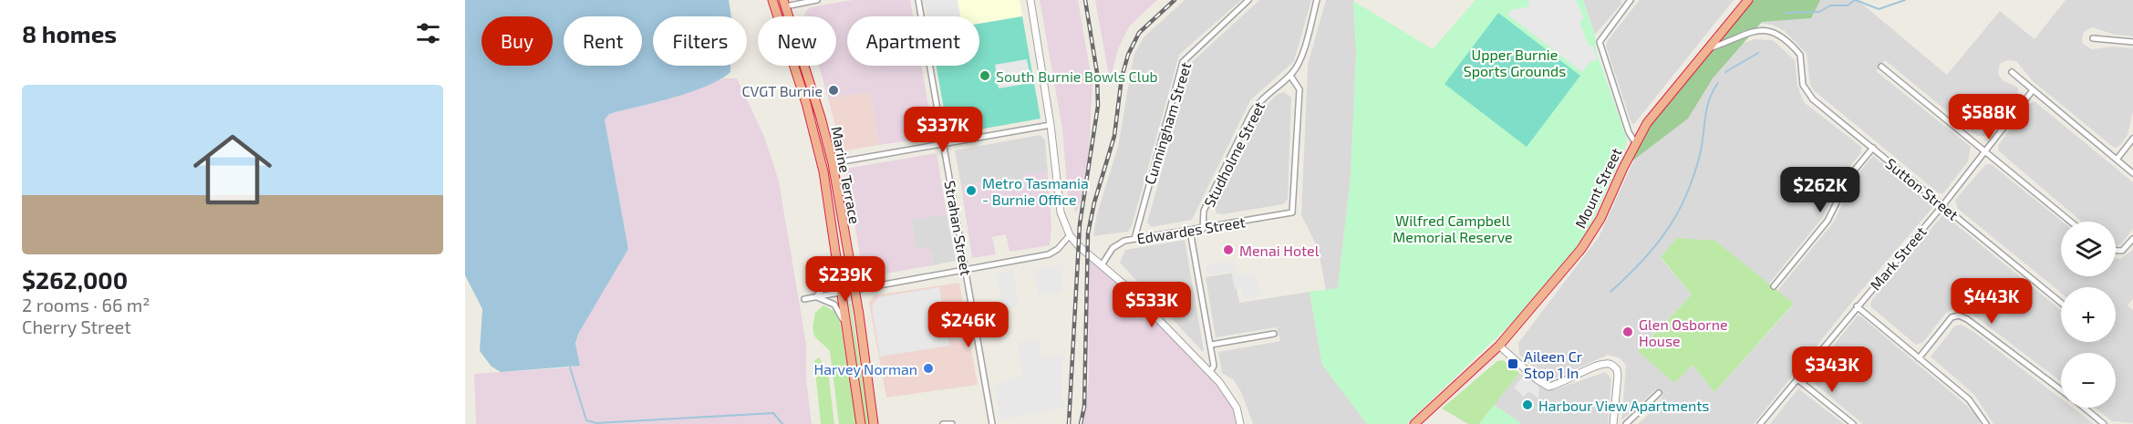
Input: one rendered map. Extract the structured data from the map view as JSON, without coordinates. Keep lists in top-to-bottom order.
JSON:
{
  "streets": {
    "highway": ["Marine Terrace", "Mount Street"],
    "street": [
      "Cunningham Street",
      "Studholme Street",
      "Sutton Street",
      "Strahan Street",
      "Edwardes Street",
      "Mark Street"
    ]
  },
  "crossings": [
    ["Cunningham Street", "Edwardes Street"],
    ["Studholme Street", "Edwardes Street"],
    ["Mount Street", "Sutton Street"],
    ["Sutton Street", "Mark Street"]
  ],
  "parks": ["Upper Burnie Sports Grounds", "Wilfred Campbell Memorial Reserve"],
  "places": {
    "other": [
      "South Burnie Bowls Club",
      "CVGT Burnie",
      "Metro Tasmania - Burnie Office",
      "Menai Hotel",
      "Glen Osborne House",
      "Harvey Norman",
      "Harbour View Apartments"
    ],
    "transit": ["Aileen Cr Stop 1 In"]
  },
  "page": {
    "heading": "8 homes",
    "chip": [
      "Buy",
      "Rent",
      "Filters",
      "New",
      "Apartment"
    ],
    "list": [
      {
        "name": "$262,000",
        "note": "2 rooms · 66 m² · Cherry Street"
      }
    ],
    "price": [
      "$588K",
      "$337K",
      "$262K",
      "$239K",
      "$443K",
      "$533K",
      "$246K",
      "$343K"
    ],
    "map_buttons": ["+", "−"]
  }
}
